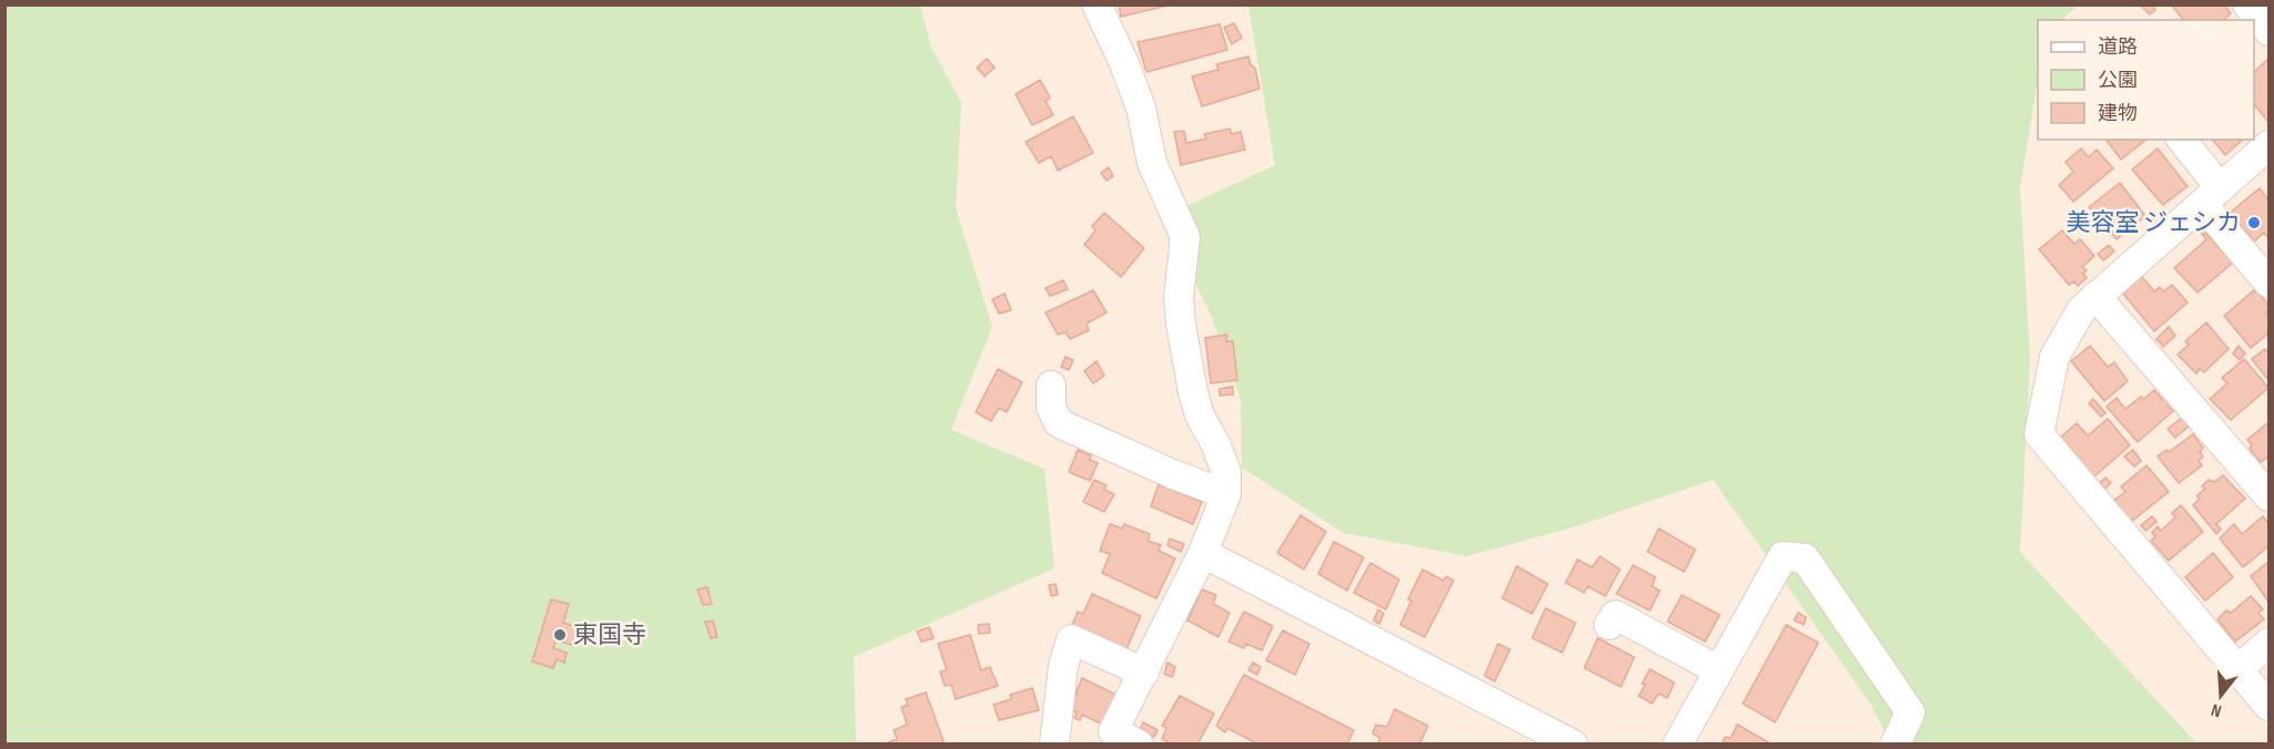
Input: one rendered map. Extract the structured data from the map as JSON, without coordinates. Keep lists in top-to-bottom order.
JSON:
{
  "places": ["美容室 ジェシカ", "東国寺"],
  "legend": ["道路", "公園", "建物"],
  "north": "bottom"
}
